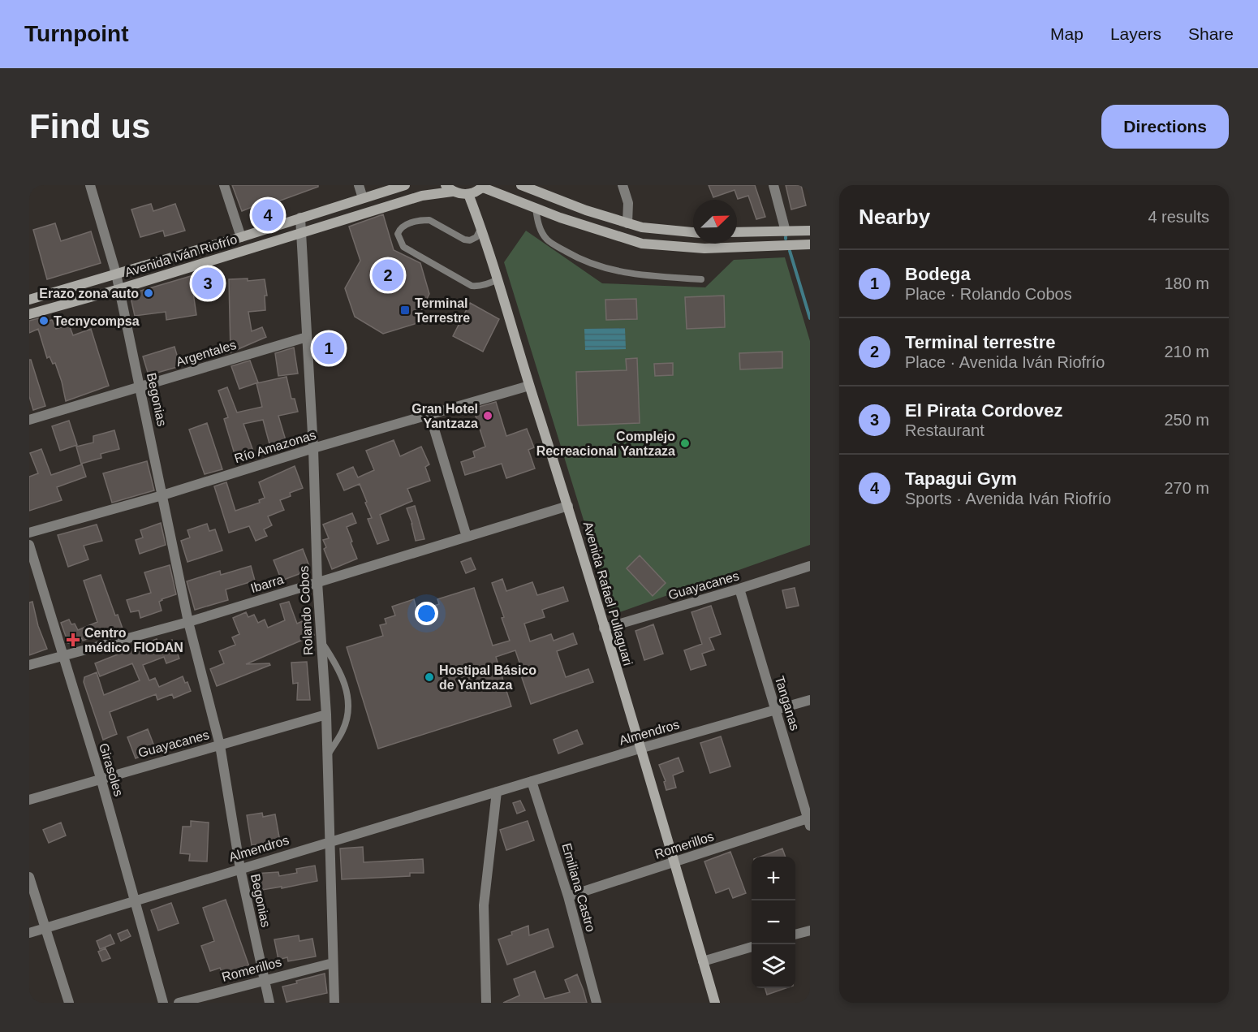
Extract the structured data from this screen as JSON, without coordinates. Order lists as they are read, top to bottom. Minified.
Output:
{"streets":{"main road":["Avenida Iván Riofrío","Avenida Rafael Pullaguari"],"street":["Argentales","Begonias","Río Amazonas","Ibarra","Guayacanes","Rolando Cobos","Tanganas","Almendros","Girasoles","Romerillos","Emiliana Castro"]},"crossings":[["Avenida Iván Riofrío","Begonias"],["Avenida Iván Riofrío","Avenida Rafael Pullaguari"],["Avenida Iván Riofrío","Rolando Cobos"],["Argentales","Begonias"],["Argentales","Rolando Cobos"],["Begonias","Río Amazonas"],["Begonias","Ibarra"],["Begonias","Guayacanes"],["Begonias","Almendros"],["Begonias","Romerillos"],["Río Amazonas","Avenida Rafael Pullaguari"],["Río Amazonas","Rolando Cobos"],["Ibarra","Avenida Rafael Pullaguari"],["Ibarra","Rolando Cobos"],["Ibarra","Girasoles"],["Guayacanes","Avenida Rafael Pullaguari"],["Guayacanes","Rolando Cobos"],["Guayacanes","Tanganas"],["Guayacanes","Girasoles"],["Avenida Rafael Pullaguari","Almendros"],["Avenida Rafael Pullaguari","Romerillos"],["Rolando Cobos","Almendros"],["Rolando Cobos","Romerillos"],["Tanganas","Almendros"],["Tanganas","Romerillos"],["Almendros","Girasoles"],["Almendros","Emiliana Castro"],["Romerillos","Emiliana Castro"]],"places":{"other":["Erazo zona auto","Tecnycompsa","Gran Hotel Yantzaza","Complejo Recreacional Yantzaza","Hostipal Básico de Yantzaza"],"transit":["Terminal Terrestre"],"health":["Centro médico FIODAN"]},"north":"top right","page":{"header":"Turnpoint","nav":["Map","Layers","Share"],"buttons":"Directions","title":"Find us","heading":["Nearby","4 results"],"pins":["4","2","3","1"],"list":[{"mark":"1","name":"Bodega","note":"Place · Rolando Cobos","value":"180 m"},{"mark":"2","name":"Terminal terrestre","note":"Place · Avenida Iván Riofrío","value":"210 m"},{"mark":"3","name":"El Pirata Cordovez","note":"Restaurant","value":"250 m"},{"mark":"4","name":"Tapagui Gym","note":"Sports · Avenida Iván Riofrío","value":"270 m"}],"map_buttons":["+","−"]}}
